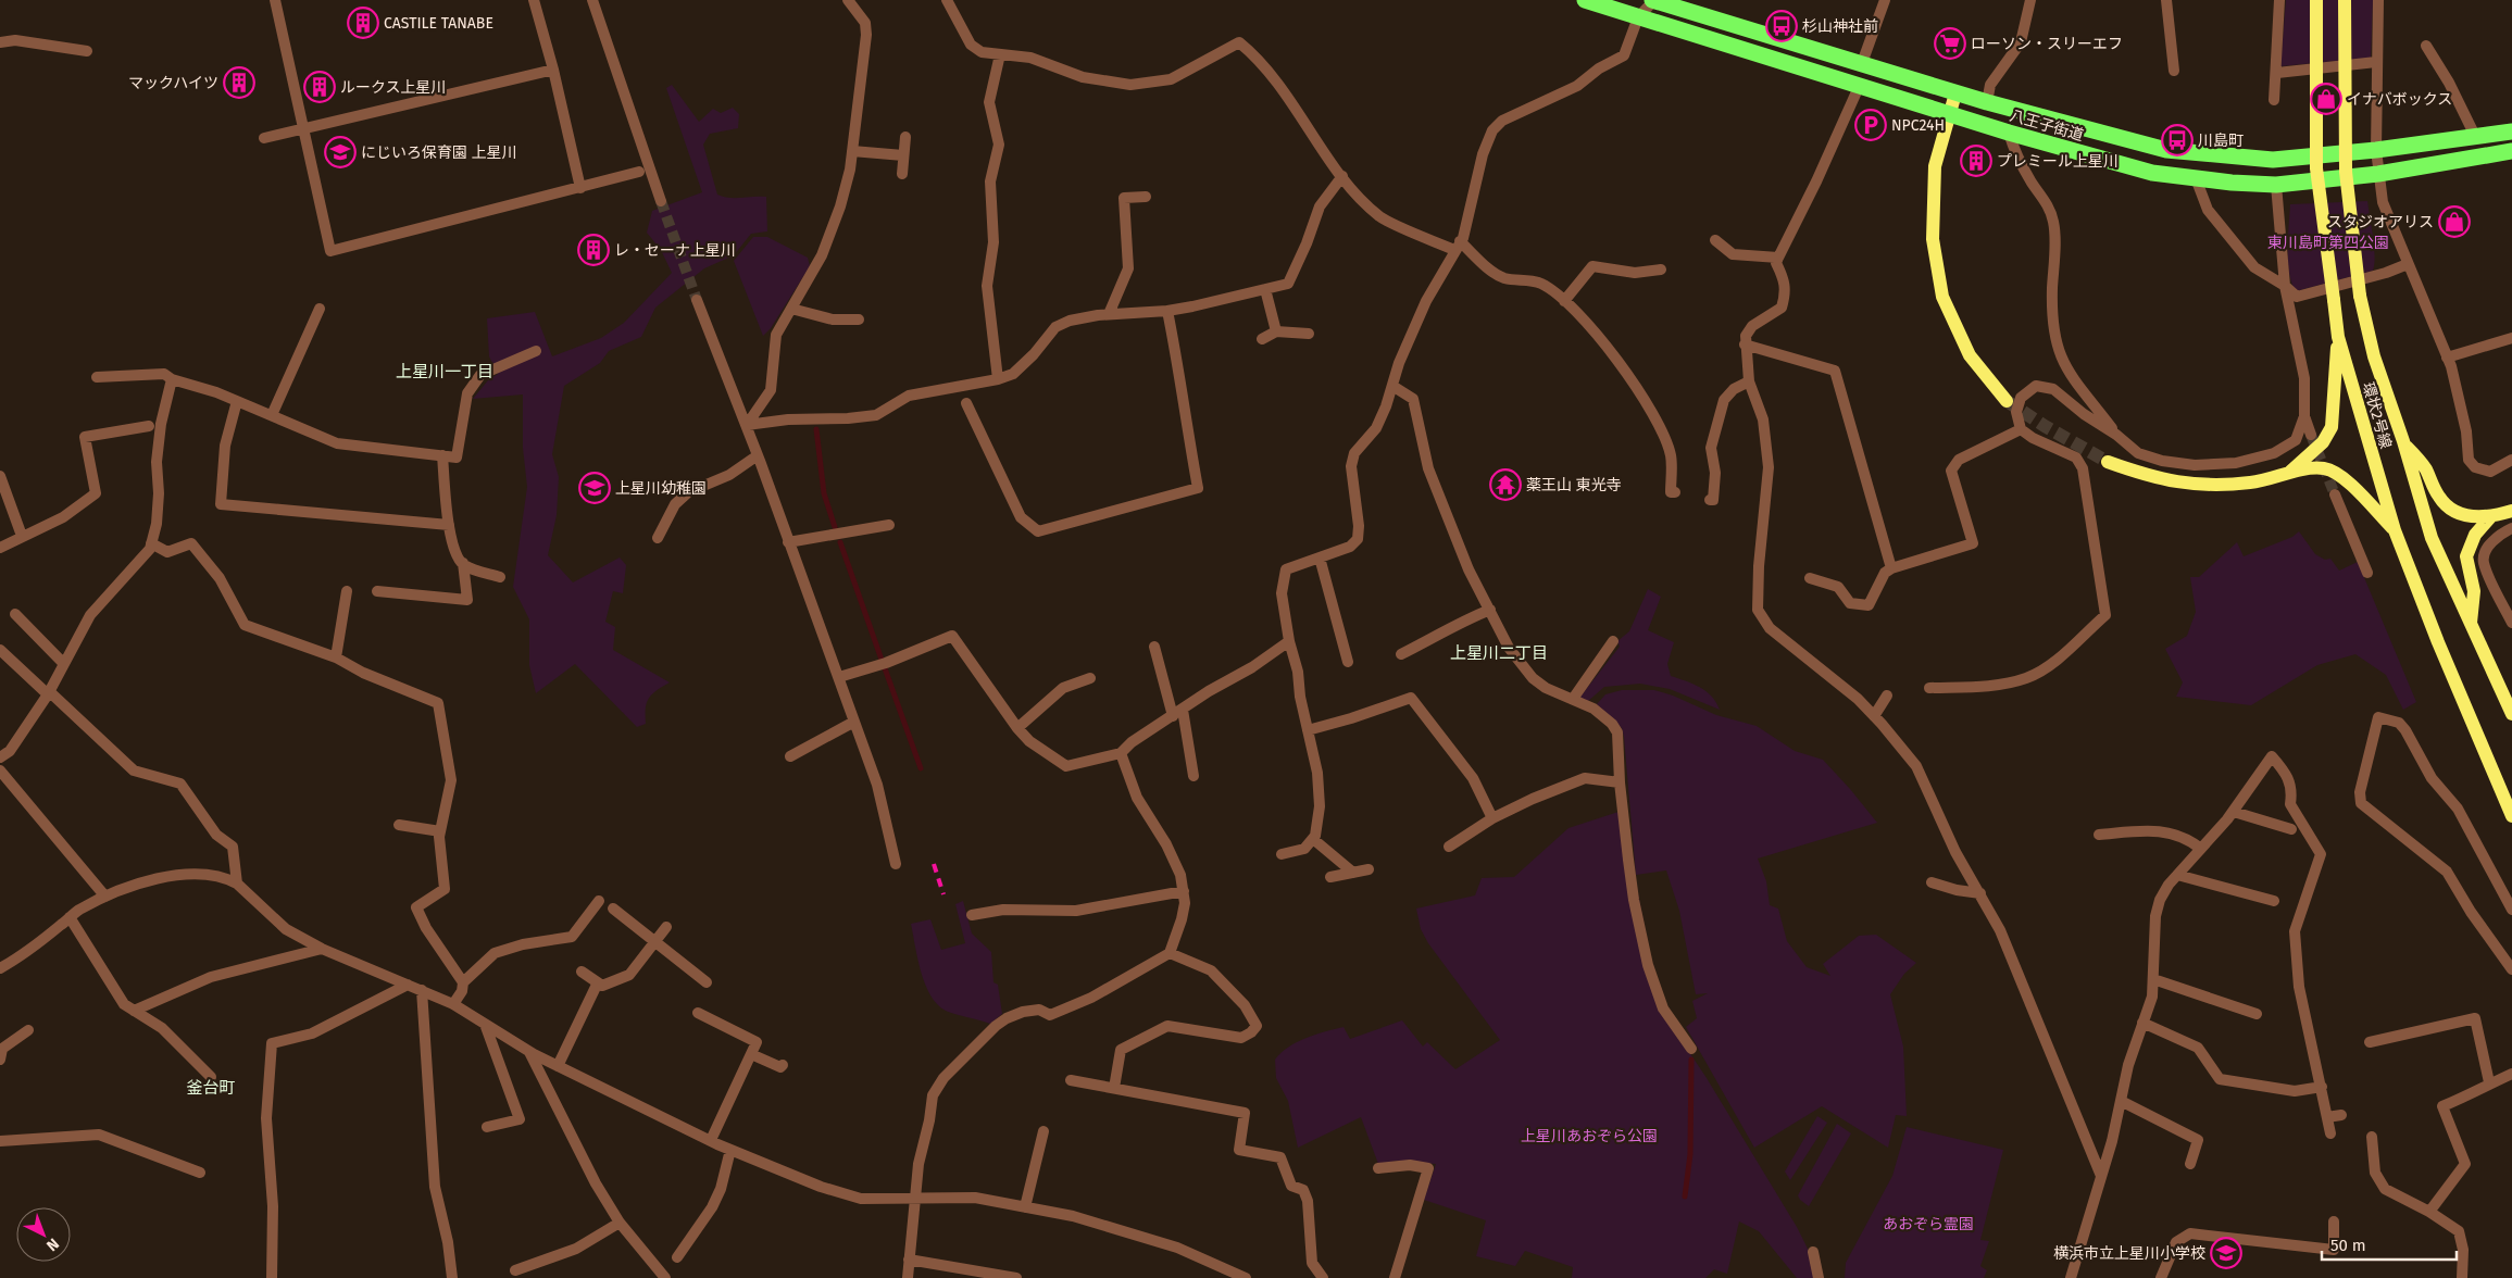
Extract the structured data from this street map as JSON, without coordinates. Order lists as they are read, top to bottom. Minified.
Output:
{"streets":{"highway":["八王子街道"],"main road":["環状2号線"]},"districts":["上星川一丁目","上星川二丁目","釜台町"],"parks":["東川島町第四公園","上星川あおぞら公園","あおぞら霊園"],"places":{"building":["CASTILE TANABE","マックハイツ","ルークス上星川","プレミール上星川","レ・セーナ上星川"],"bus stop":["杉山神社前","川島町"],"supermarket":["ローソン・スリーエフ"],"shop":["イナバボックス","スタジオアリス"],"parking":["NPC24H"],"school or university":["にじいろ保育園 上星川","上星川幼稚園","横浜市立上星川小学校"],"temple":["薬王山 東光寺"]},"scale_bar":"50 m","north":"bottom right"}
